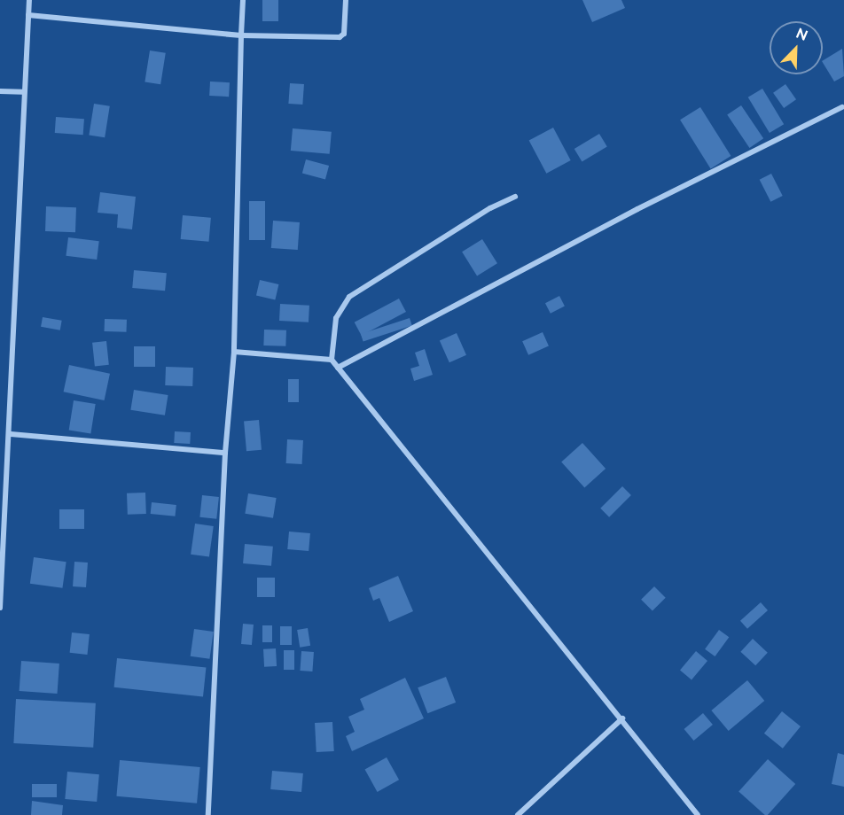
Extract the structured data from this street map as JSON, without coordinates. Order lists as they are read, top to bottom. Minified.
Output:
{"north":"top right"}
